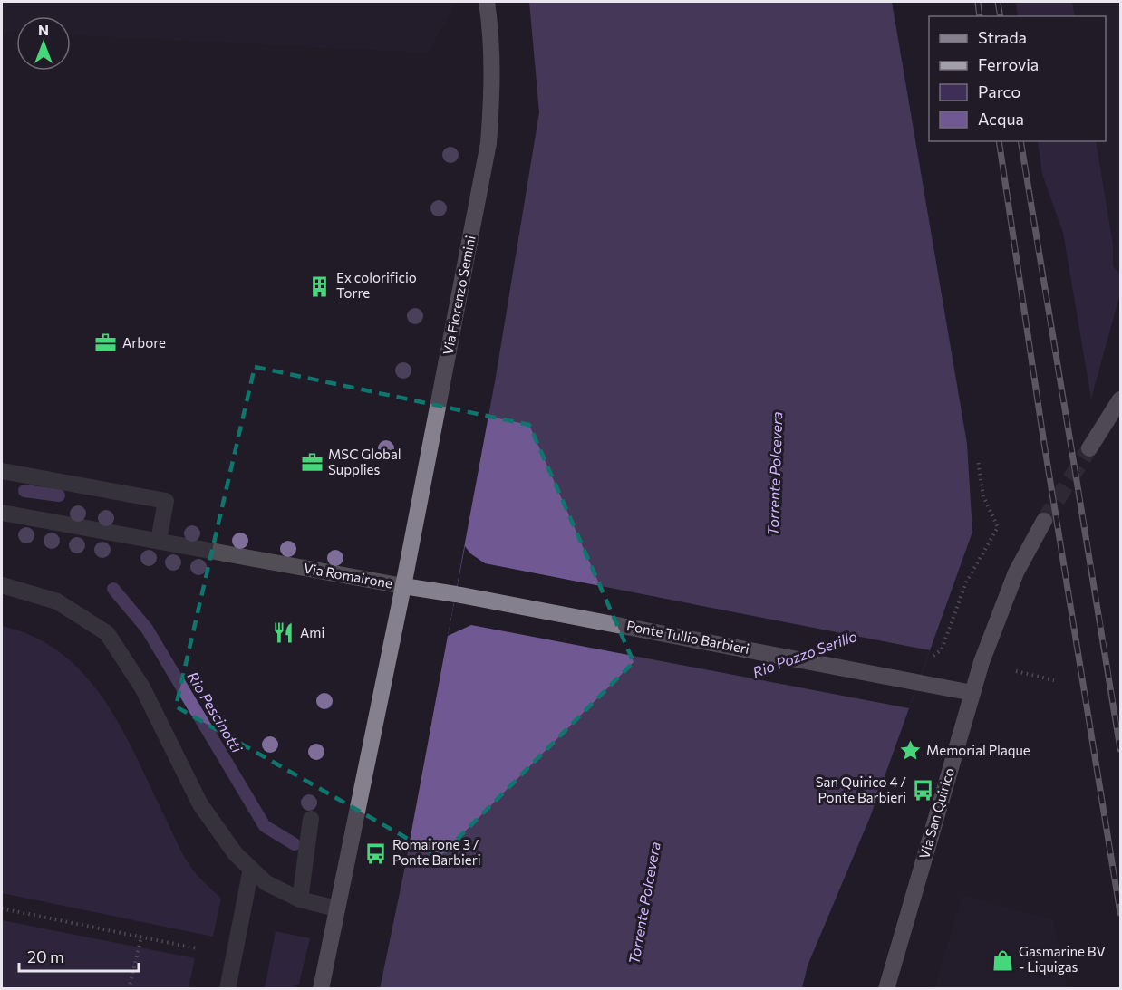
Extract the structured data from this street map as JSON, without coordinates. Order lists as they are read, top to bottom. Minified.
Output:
{"streets":{"main road":["Via Fiorenzo Semini","Via Romairone","Ponte Tullio Barbieri","Via San Quirico"]},"crossings":[["Via Fiorenzo Semini","Via Romairone"],["Via Fiorenzo Semini","Ponte Tullio Barbieri"],["Via Romairone","Ponte Tullio Barbieri"],["Ponte Tullio Barbieri","Via San Quirico"]],"water":["Torrente Polcevera","Rio Pozzo Serillo","Rio Pescinotti"],"places":{"building":["Ex colorificio Torre"],"office":["Arbore","MSC Global Supplies"],"restaurant":["Ami"],"place":["Memorial Plaque"],"bus stop":["San Quirico 4 / Ponte Barbieri","Romairone 3 / Ponte Barbieri"],"shop":["Gasmarine BV - Liquigas"]},"legend":["Strada","Ferrovia","Parco","Acqua"],"scale_bar":"20 m","north":"top"}
